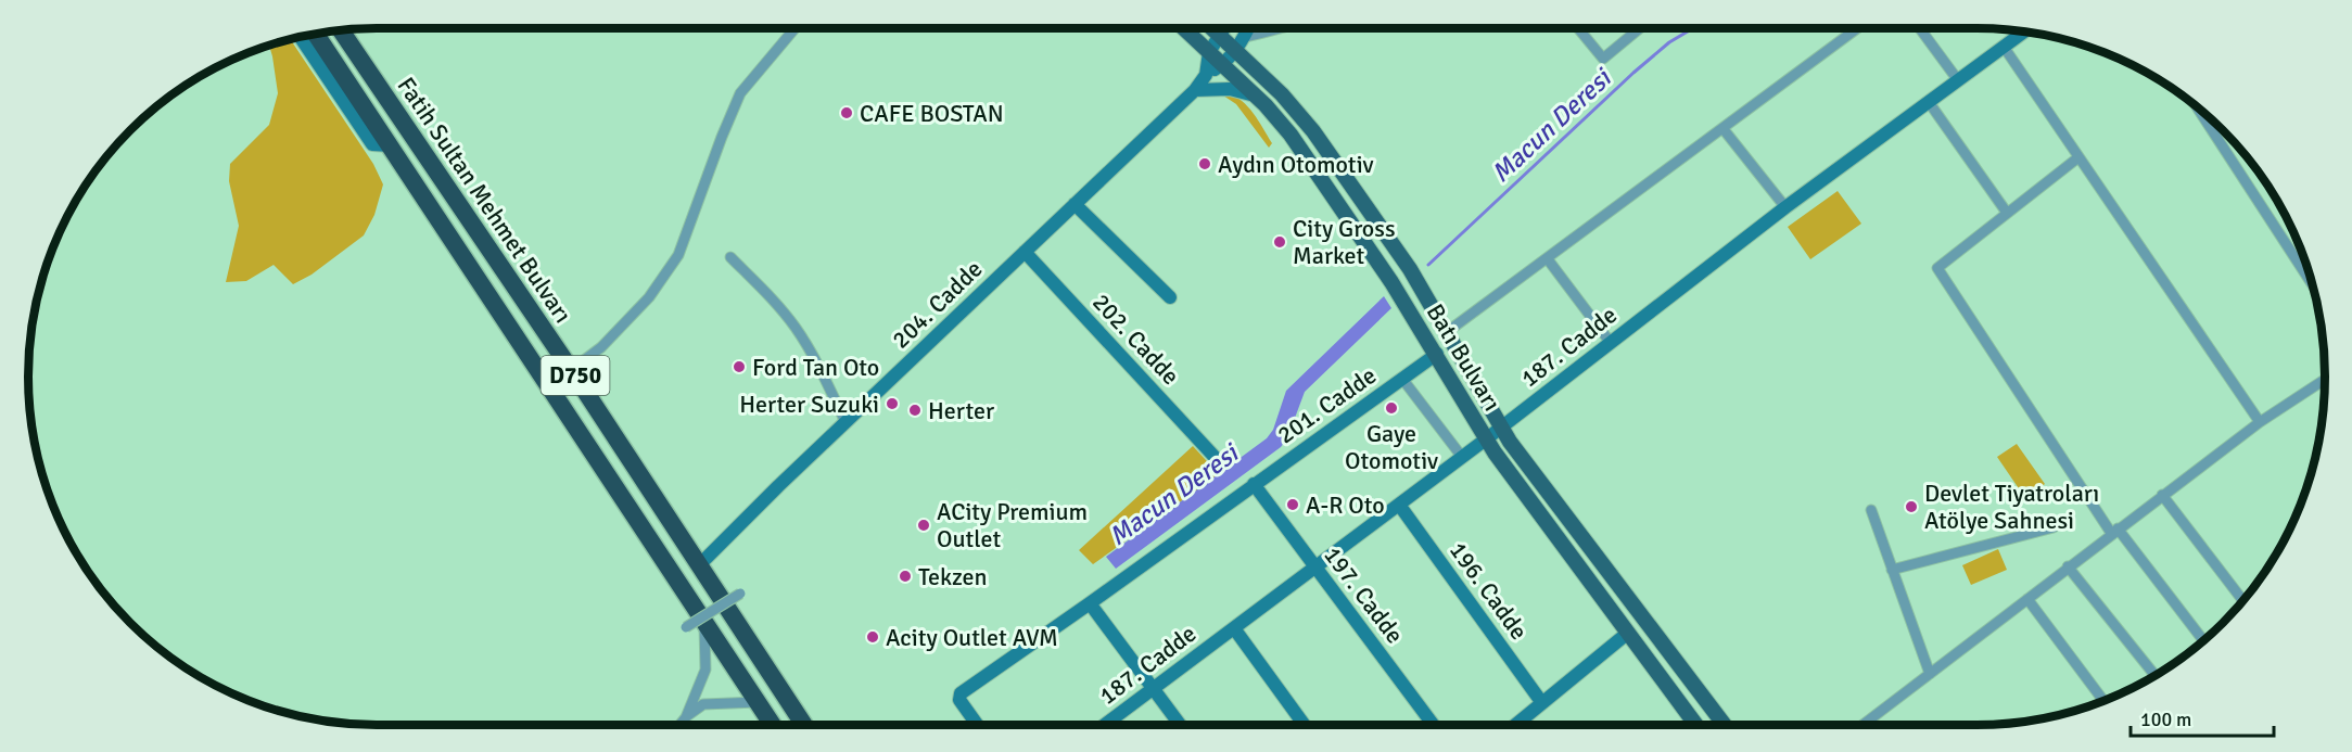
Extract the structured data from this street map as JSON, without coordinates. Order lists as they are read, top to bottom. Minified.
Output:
{"streets":{"highway":["Fatih Sultan Mehmet Bulvarı","D750"],"main road":["Batı Bulvarı"],"street":["204. Cadde","202. Cadde","187. Cadde","201. Cadde","196. Cadde","197. Cadde"]},"crossings":[["Fatih Sultan Mehmet Bulvarı","204. Cadde"],["204. Cadde","202. Cadde"],["204. Cadde","Batı Bulvarı"],["187. Cadde","Batı Bulvarı"],["187. Cadde","196. Cadde"],["187. Cadde","197. Cadde"],["Batı Bulvarı","201. Cadde"],["201. Cadde","197. Cadde"]],"water":["Macun Deresi"],"places":["CAFE BOSTAN","Aydın Otomotiv","City Gross Market","Ford Tan Oto","Herter Suzuki","Gaye Otomotiv","Herter","A-R Oto","Devlet Tiyatroları Atölye Sahnesi","ACity Premium Outlet","Tekzen","Acity Outlet AVM"],"scale_bar":"100 m"}
